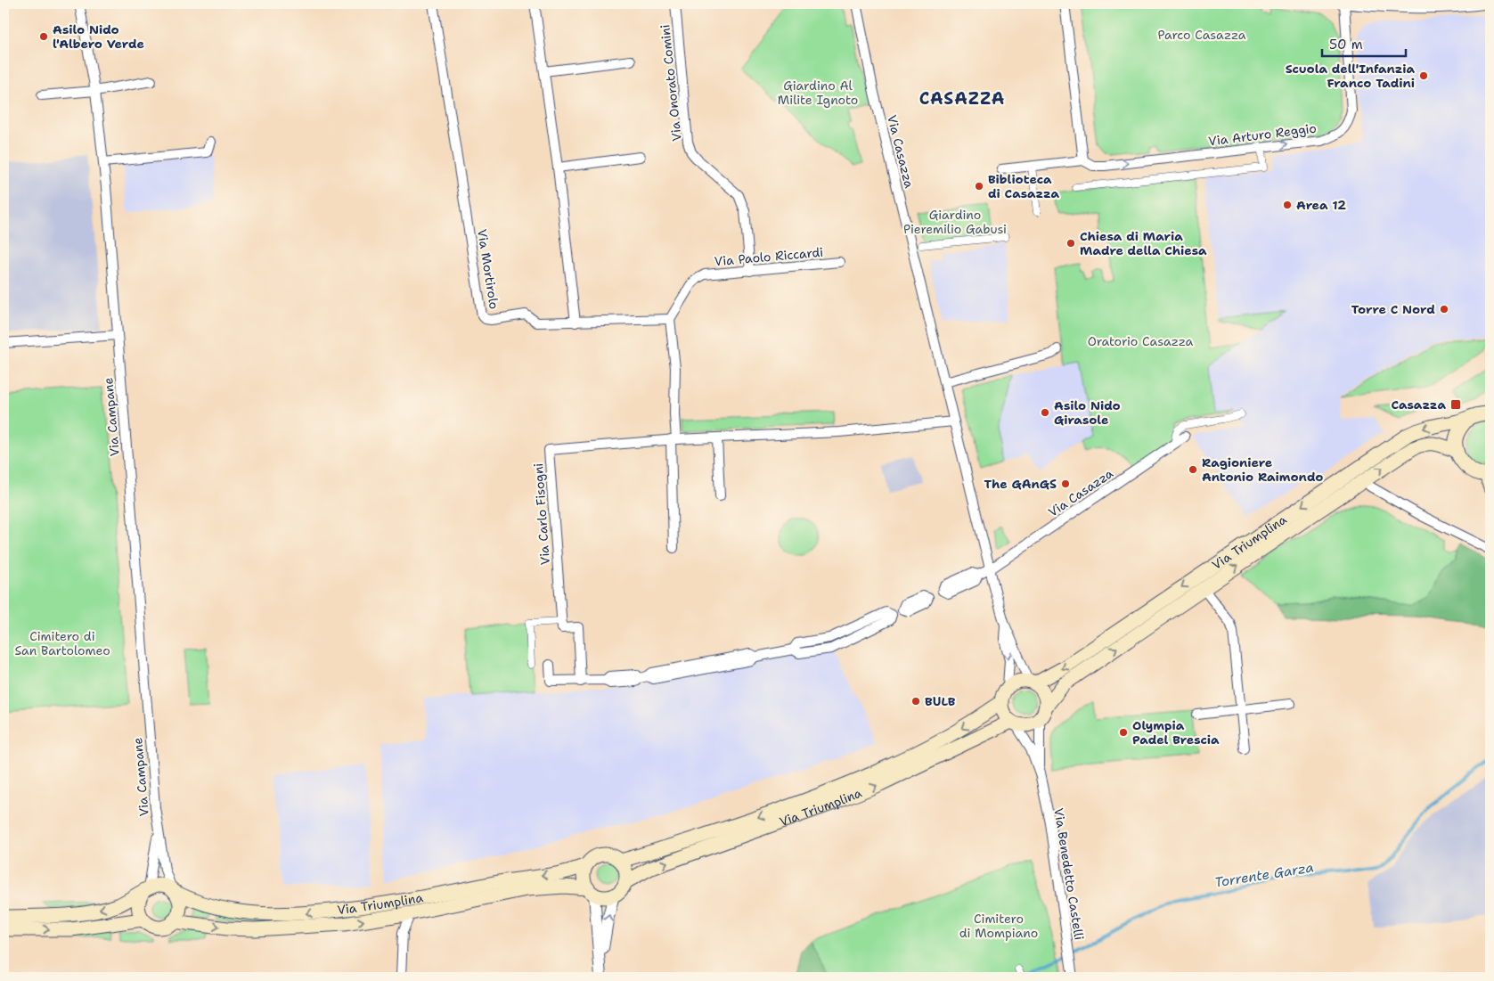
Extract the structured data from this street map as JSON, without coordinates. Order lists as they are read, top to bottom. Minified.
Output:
{"streets":{"main road":["Via Triumplina"],"street":["Via Onorato Comini","Via Arturo Reggio","Via Casazza","Via Paolo Riccardi","Via Mortirolo","Via Campane","Via Carlo Fisogni","Via Benedetto Castelli"]},"crossings":[["Via Onorato Comini","Via Paolo Riccardi"],["Via Casazza","Via Carlo Fisogni"],["Via Casazza","Via Triumplina"],["Via Casazza","Via Benedetto Castelli"],["Via Campane","Via Triumplina"],["Via Triumplina","Via Benedetto Castelli"]],"districts":["CASAZZA"],"water":["Torrente Garza"],"parks":["Parco Casazza","Giardino Al Milite Ignoto","Giardino Pieremilio Gabusi","Oratorio Casazza","Cimitero di San Bartolomeo","Cimitero di Mompiano"],"places":{"other":["Asilo Nido l'Albero Verde","Scuola dell'Infanzia Franco Tadini","Biblioteca di Casazza","Area 12","Chiesa di Maria Madre della Chiesa","Torre C Nord","Asilo Nido Girasole","Ragioniere Antonio Raimondo","The GAnGS","BULB","Olympia Padel Brescia"],"transit":["Casazza"]},"scale_bar":"50 m"}
